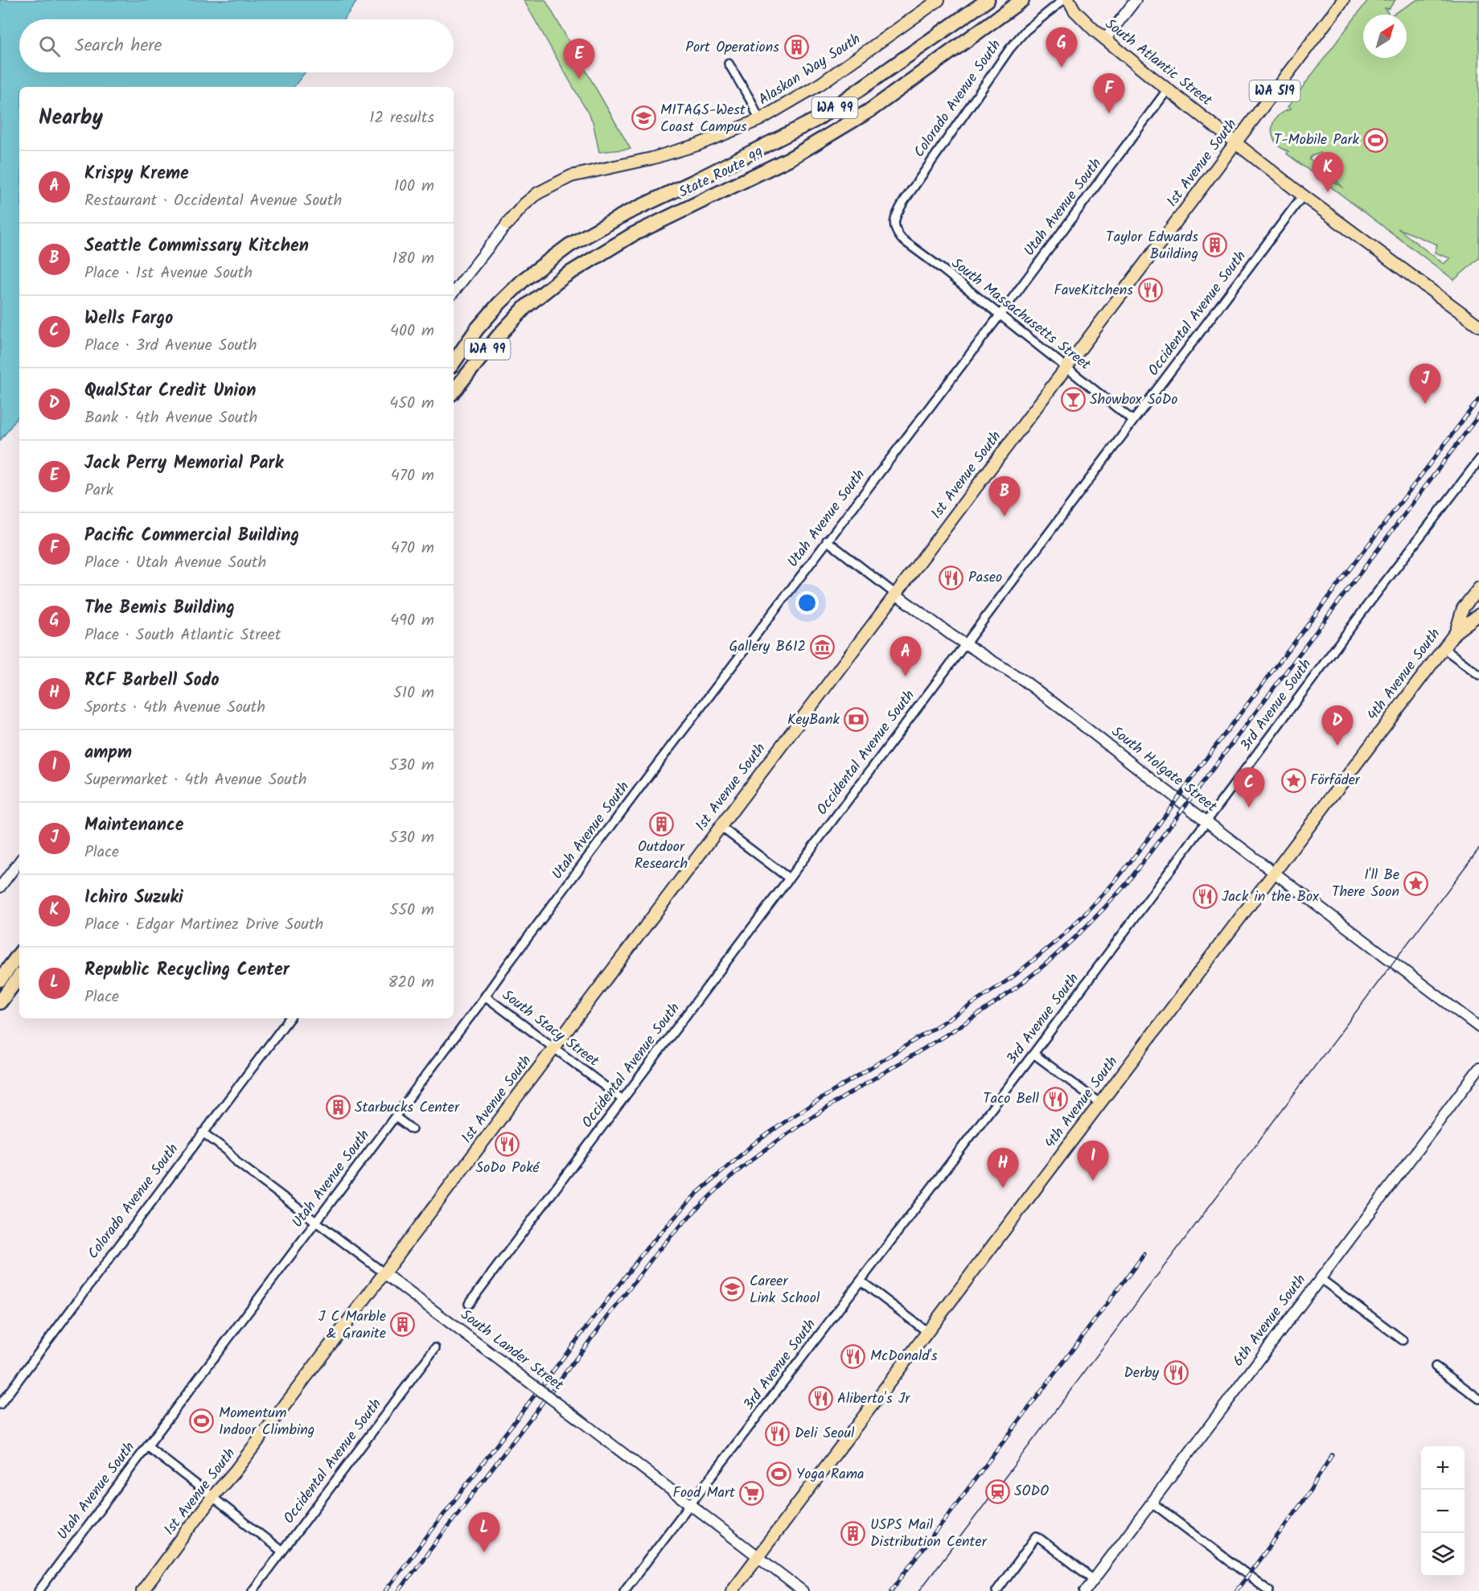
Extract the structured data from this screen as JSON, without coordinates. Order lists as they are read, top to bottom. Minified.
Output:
{"streets":{"highway":["WA 99","State Route 99"],"main road":["South Atlantic Street","Alaskan Way South","WA 519","1st Avenue South","4th Avenue South","South Holgate Street","6th Avenue South","South Lander Street"],"street":["Colorado Avenue South","Utah Avenue South","Occidental Avenue South","South Massachusetts Street","3rd Avenue South","South Stacy Street"]},"crossings":[["South Atlantic Street","1st Avenue South"],["South Atlantic Street","Utah Avenue South"],["South Atlantic Street","Occidental Avenue South"],["Colorado Avenue South","South Massachusetts Street"],["Colorado Avenue South","South Lander Street"],["1st Avenue South","South Massachusetts Street"],["1st Avenue South","South Holgate Street"],["1st Avenue South","South Stacy Street"],["1st Avenue South","South Lander Street"],["Utah Avenue South","South Massachusetts Street"],["Utah Avenue South","South Holgate Street"],["Utah Avenue South","South Stacy Street"],["Utah Avenue South","South Lander Street"],["Occidental Avenue South","South Massachusetts Street"],["Occidental Avenue South","South Holgate Street"],["Occidental Avenue South","South Stacy Street"],["4th Avenue South","South Holgate Street"],["4th Avenue South","South Lander Street"],["3rd Avenue South","South Holgate Street"],["3rd Avenue South","South Lander Street"]],"places":{"building":["Port Operations","Taylor Edwards Building","Outdoor Research","Starbucks Center","J C Marble & Granite","USPS Mail Distribution Center"],"school or university":["MITAGS-West Coast Campus","Career Link School"],"sports":["T-Mobile Park","Momentum Indoor Climbing","Yoga Rama"],"restaurant":["FaveKitchens","Paseo","Jack in the Box","Taco Bell","SoDo Poké","McDonald's","Derby","Aliberto's Jr","Deli Seoul"],"bar":["Showbox SoDo"],"museum":["Gallery B612"],"bank":["KeyBank"],"place":["Förfäder","I'll Be There Soon"],"station":["SODO"],"supermarket":["Food Mart"]},"north":"top right","page":{"search":"Search here","pins":["G","E","F","K","J","B","A","D","C","I","H","L"],"heading":["Nearby","12 results"],"list":[{"mark":"A","name":"Krispy Kreme","note":"Restaurant · Occidental Avenue South","value":"100 m"},{"mark":"B","name":"Seattle Commissary Kitchen","note":"Place · 1st Avenue South","value":"180 m"},{"mark":"C","name":"Wells Fargo","note":"Place · 3rd Avenue South","value":"400 m"},{"mark":"D","name":"QualStar Credit Union","note":"Bank · 4th Avenue South","value":"450 m"},{"mark":"E","name":"Jack Perry Memorial Park","note":"Park","value":"470 m"},{"mark":"F","name":"Pacific Commercial Building","note":"Place · Utah Avenue South","value":"470 m"},{"mark":"G","name":"The Bemis Building","note":"Place · South Atlantic Street","value":"490 m"},{"mark":"H","name":"RCF Barbell Sodo","note":"Sports · 4th Avenue South","value":"510 m"},{"mark":"I","name":"ampm","note":"Supermarket · 4th Avenue South","value":"530 m"},{"mark":"J","name":"Maintenance","note":"Place","value":"530 m"},{"mark":"K","name":"Ichiro Suzuki","note":"Place · Edgar Martinez Drive South","value":"550 m"},{"mark":"L","name":"Republic Recycling Center","note":"Place","value":"820 m"}],"map_buttons":["+","−"]}}
